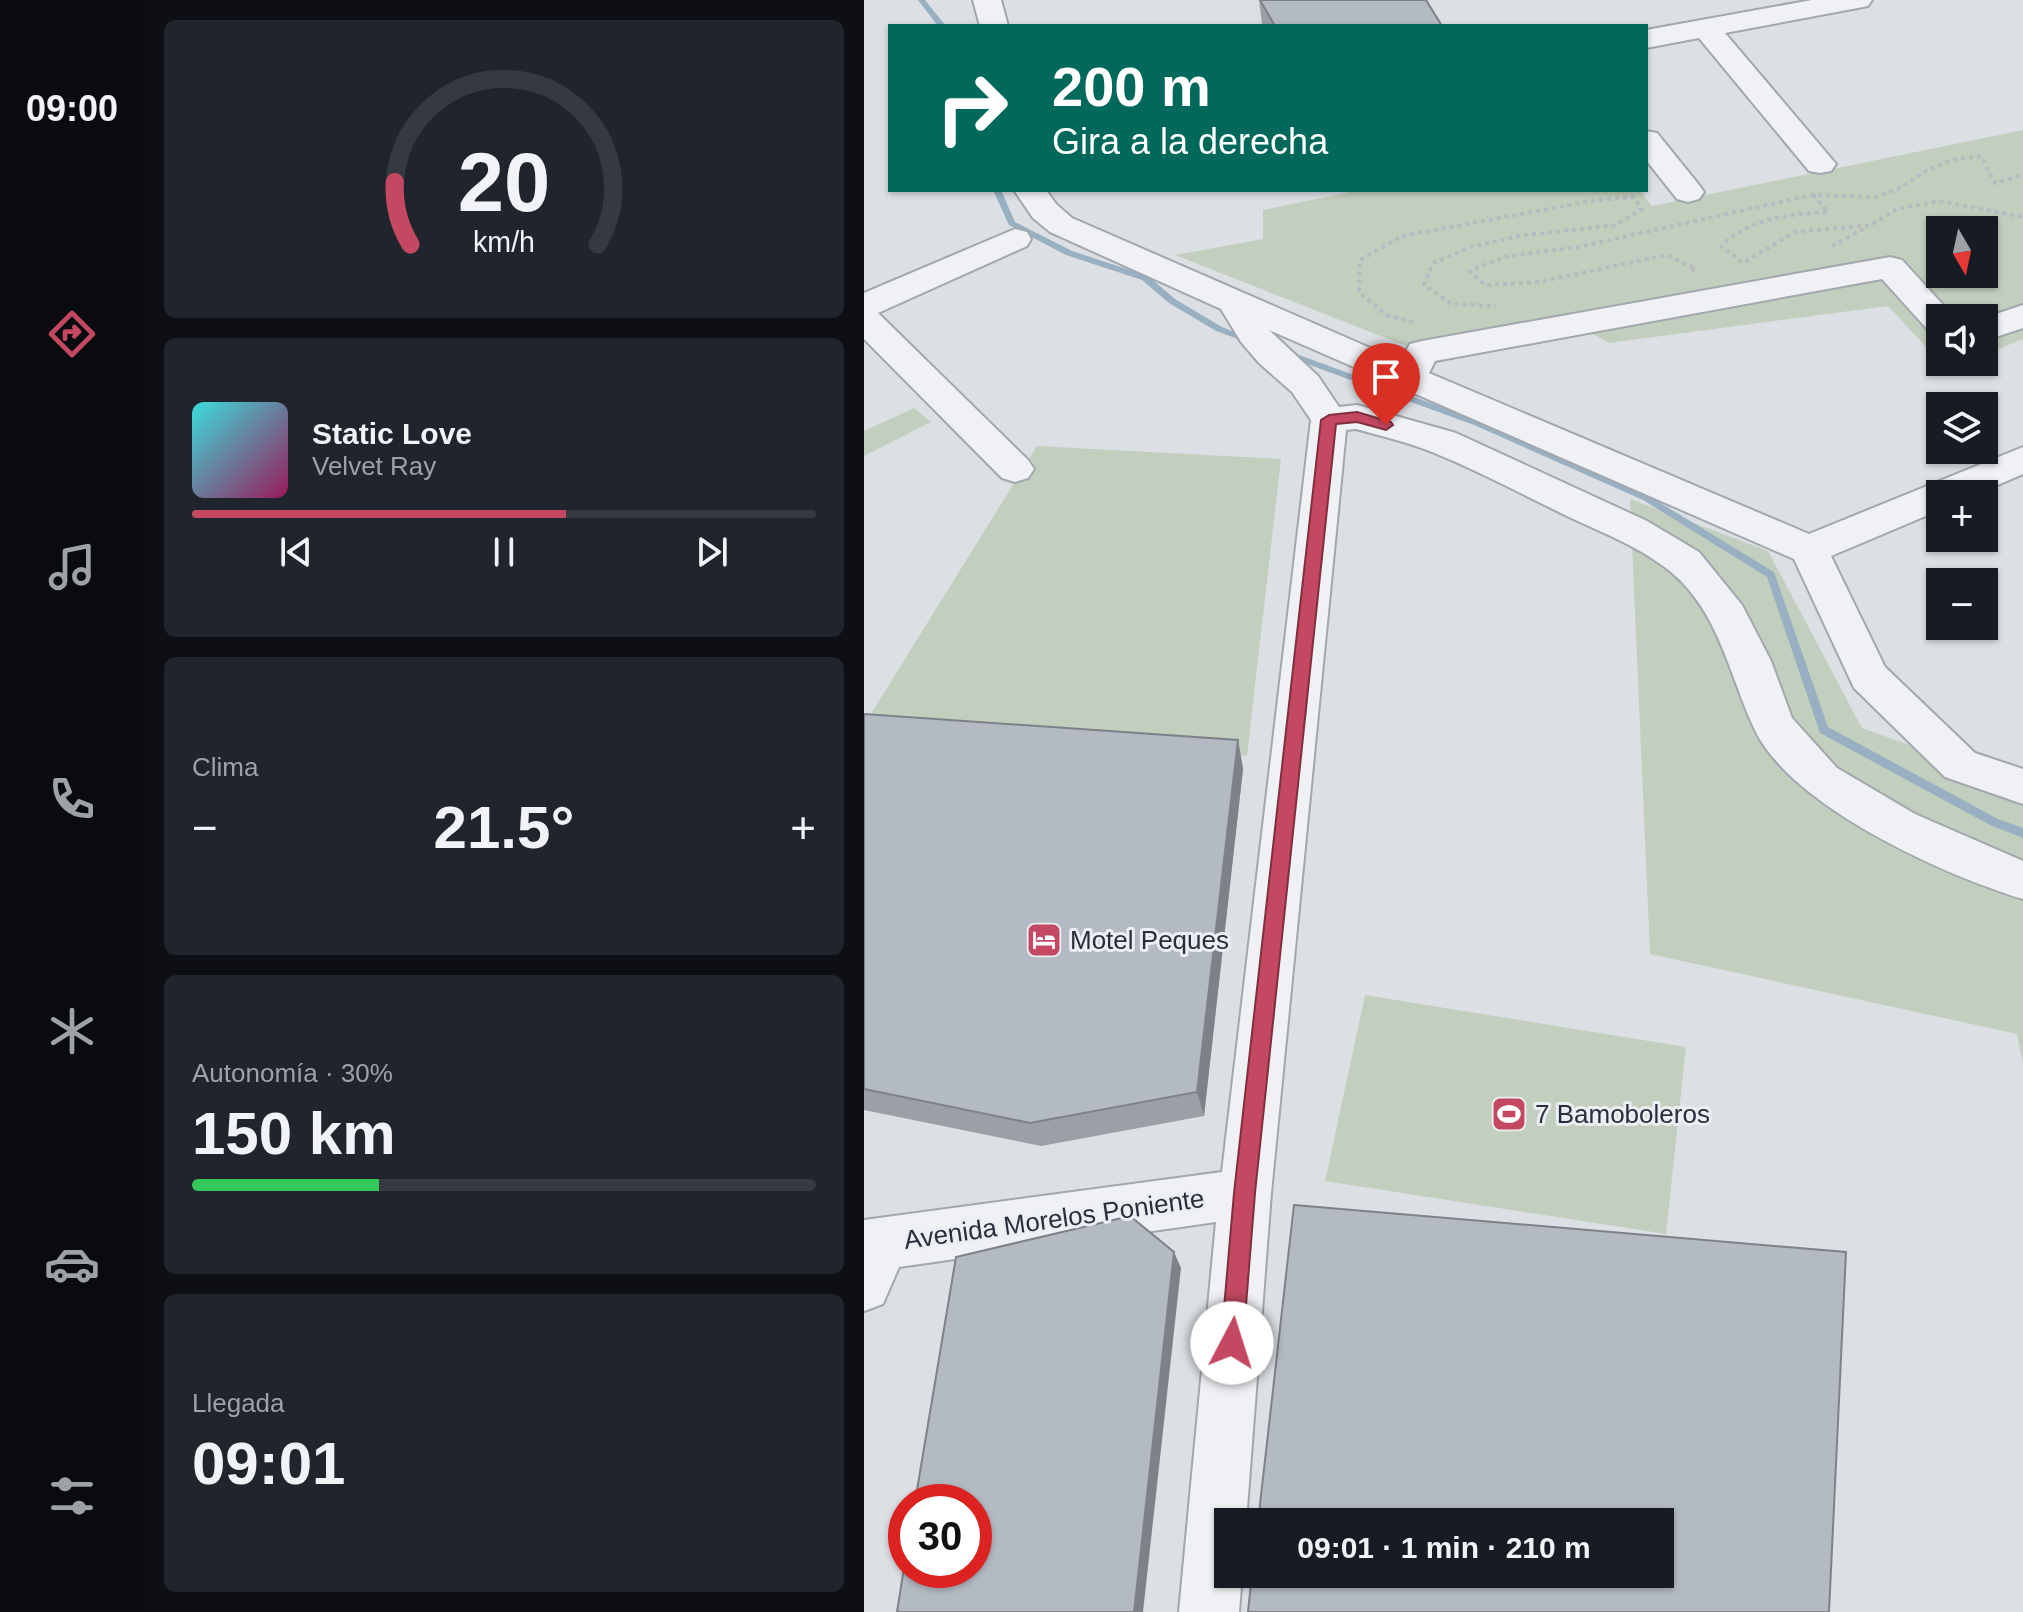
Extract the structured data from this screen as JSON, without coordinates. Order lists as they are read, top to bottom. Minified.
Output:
{"streets":{"street":["Avenida Morelos Poniente"]},"places":{"hotel":["Motel Peques"],"sports":["7 Bamoboleros"]},"north":"bottom","page":{"tabs":"09:00","turn":["200 m","Gira a la derecha"],"map_buttons":["+","−"],"song":["Static Love","Velvet Ray"],"tile":["Clima",["Autonomía · 30%","150 km"],["Llegada","09:01"]],"heat":["−","21.5°","+"],"limit":"30","trip":"09:01 · 1 min · 210 m","gauge":["20","km/h"]}}
